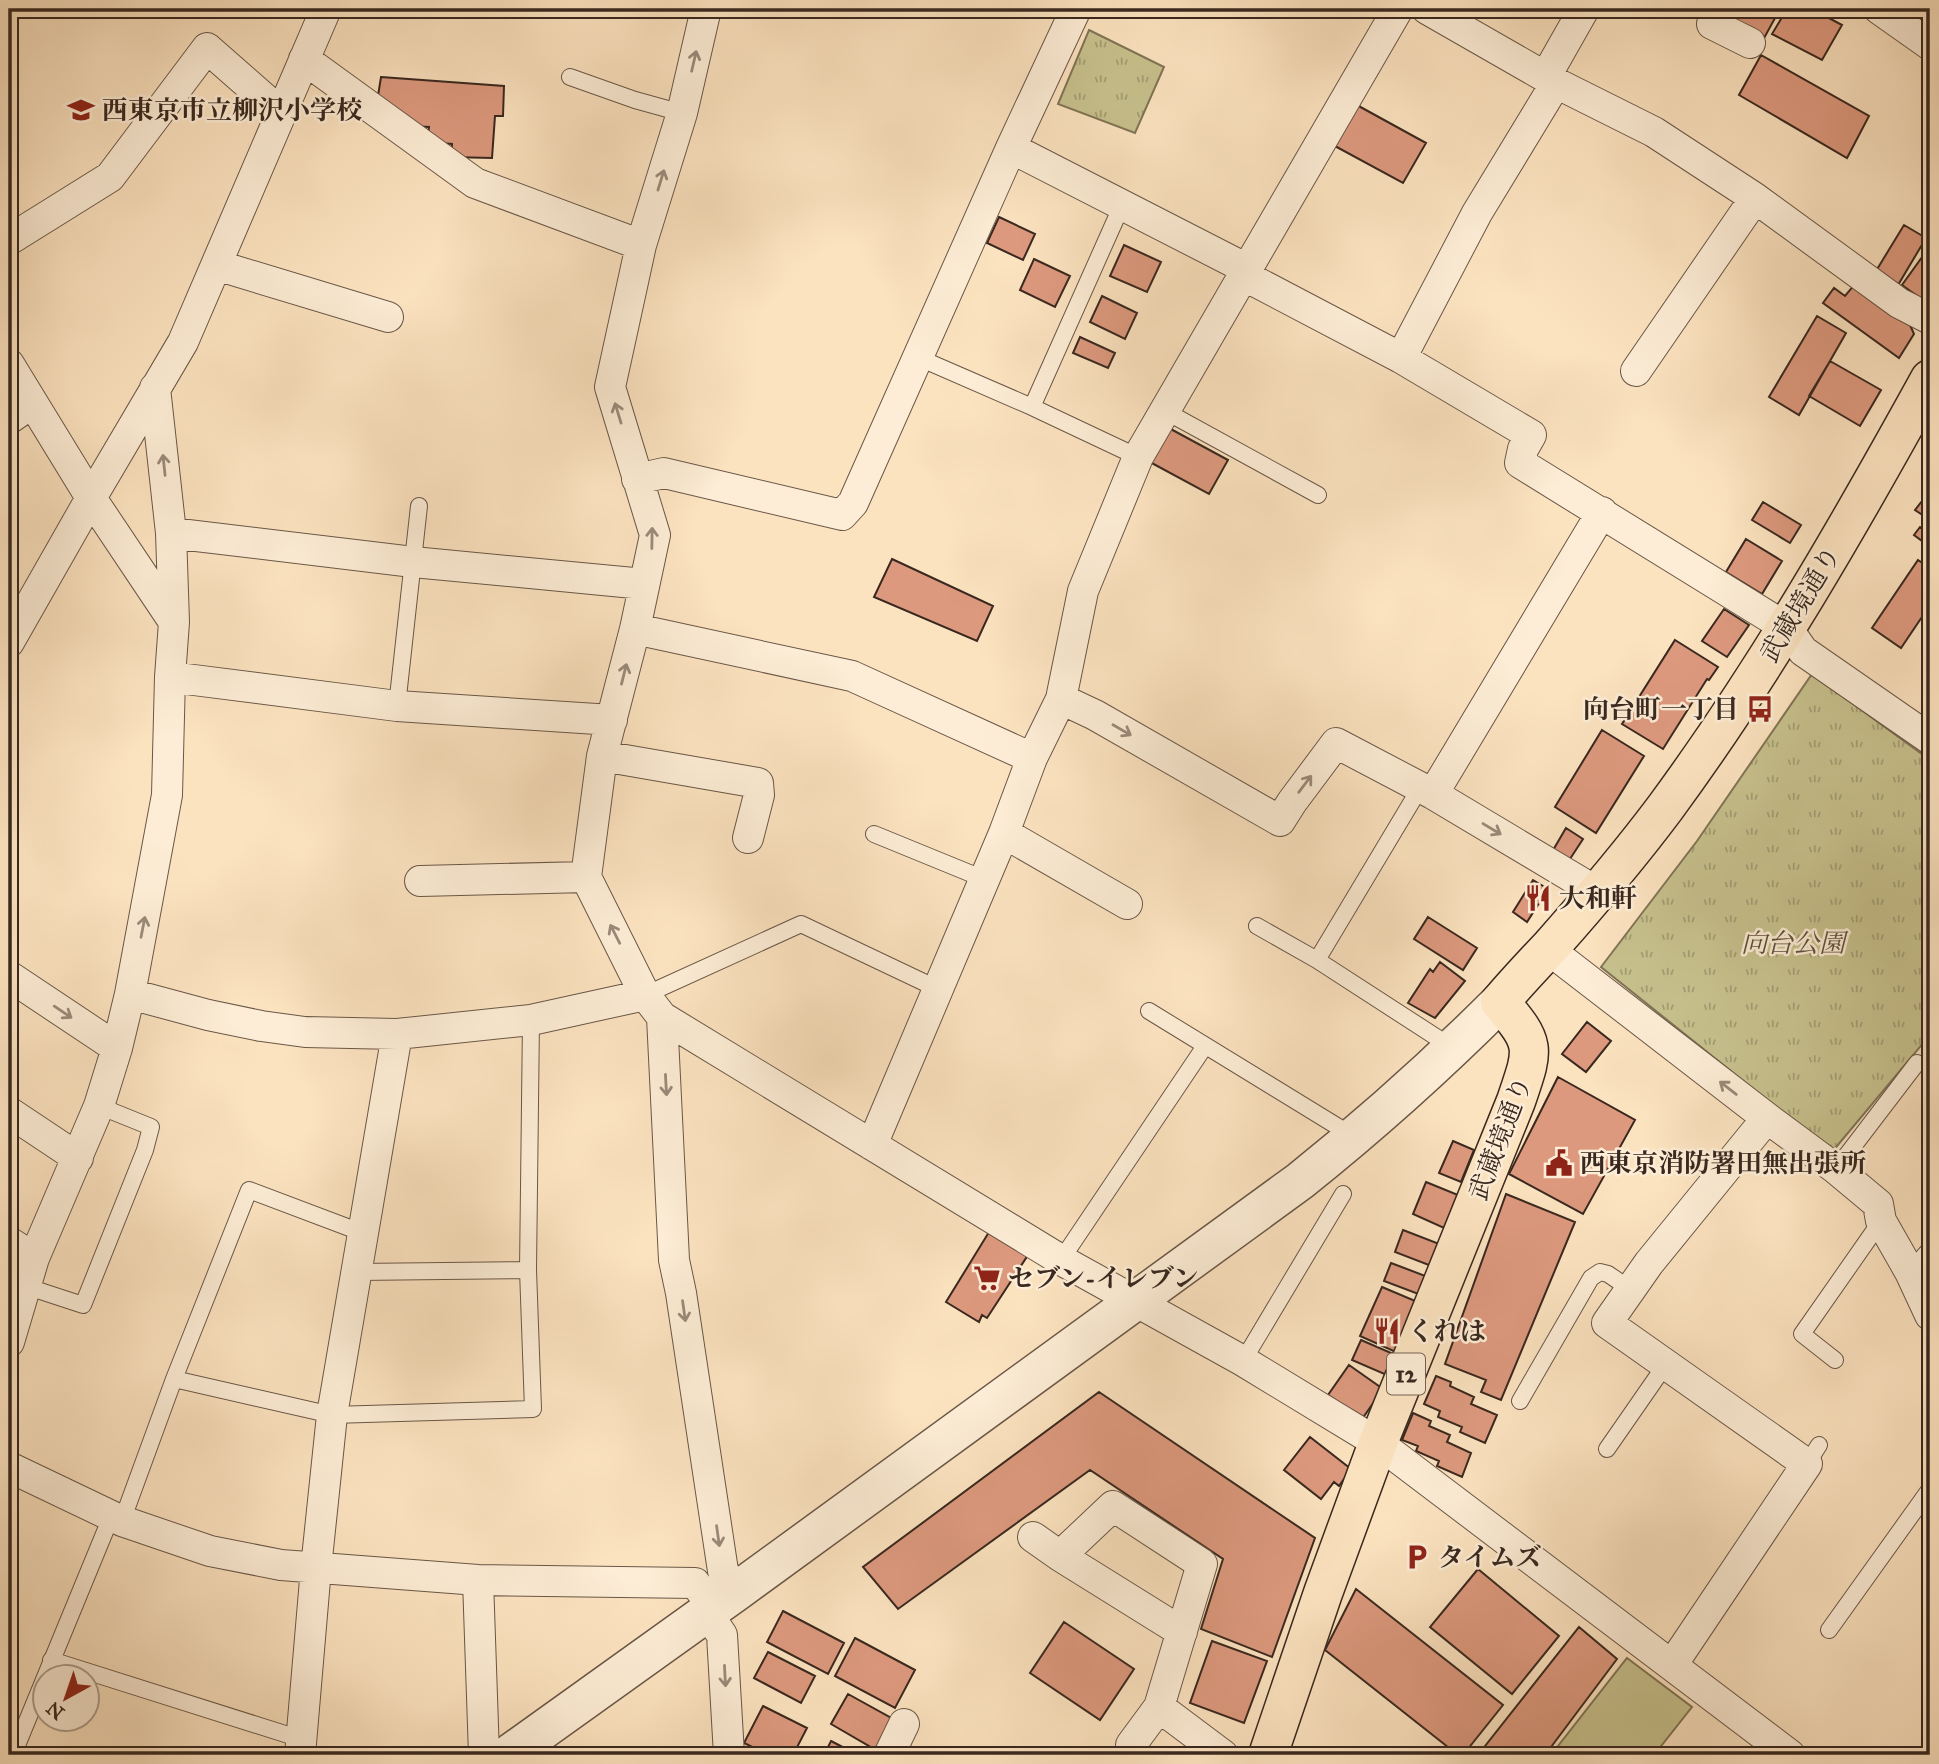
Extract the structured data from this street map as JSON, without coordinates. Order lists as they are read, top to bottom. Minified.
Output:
{"streets":{"main road":["武蔵境通り","12"]},"parks":["向台公園"],"places":{"school or university":["西東京市立柳沢小学校"],"bus stop":["向台町一丁目"],"restaurant":["大和軒","くれは"],"public building":["西東京消防署田無出張所"],"supermarket":["セブン-イレブン"],"parking":["タイムズ"]},"north":"bottom left"}
